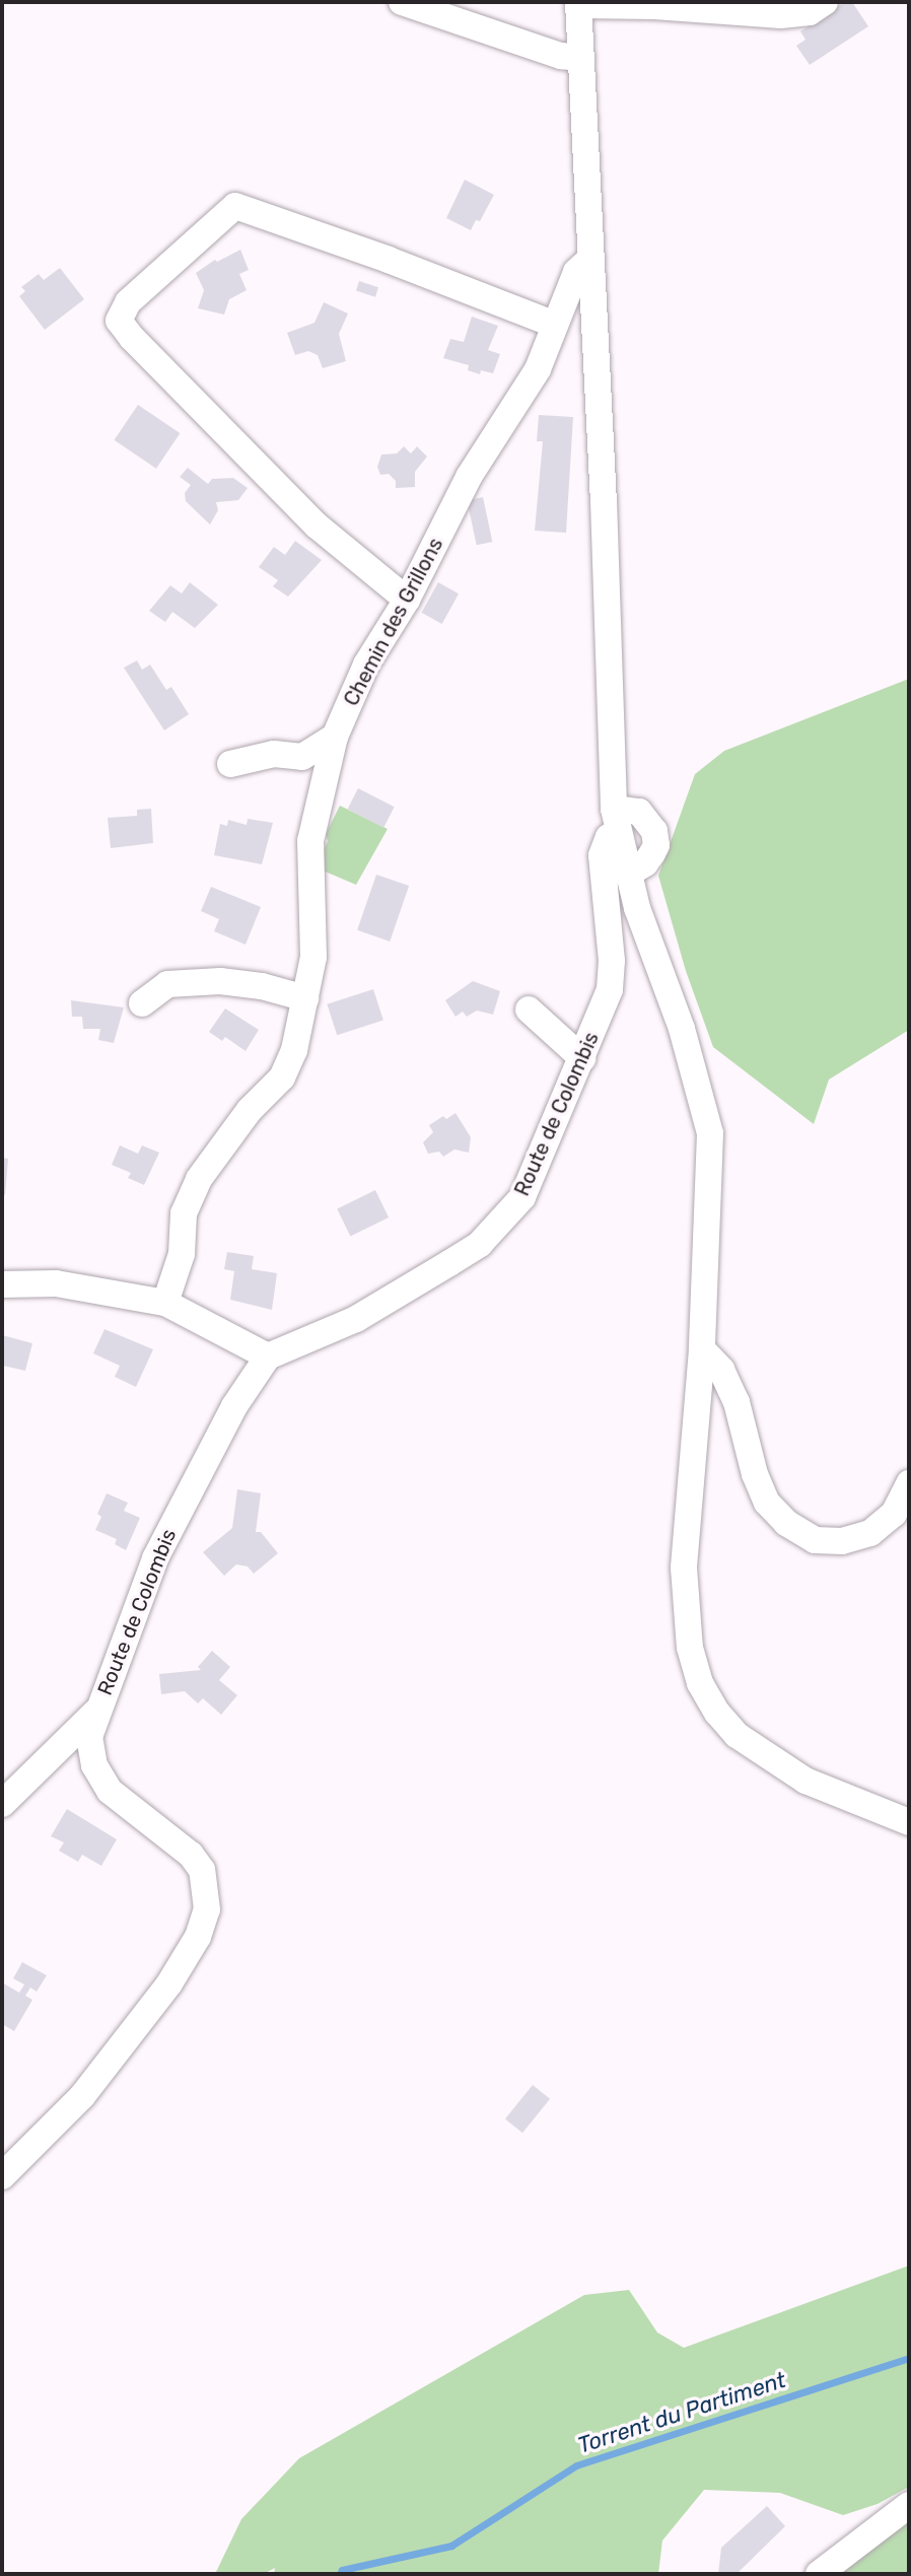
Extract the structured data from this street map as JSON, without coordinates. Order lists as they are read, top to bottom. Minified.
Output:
{"streets":{"street":["Chemin des Grillons","Route de Colombis"]},"water":["Torrent du Partiment"]}
